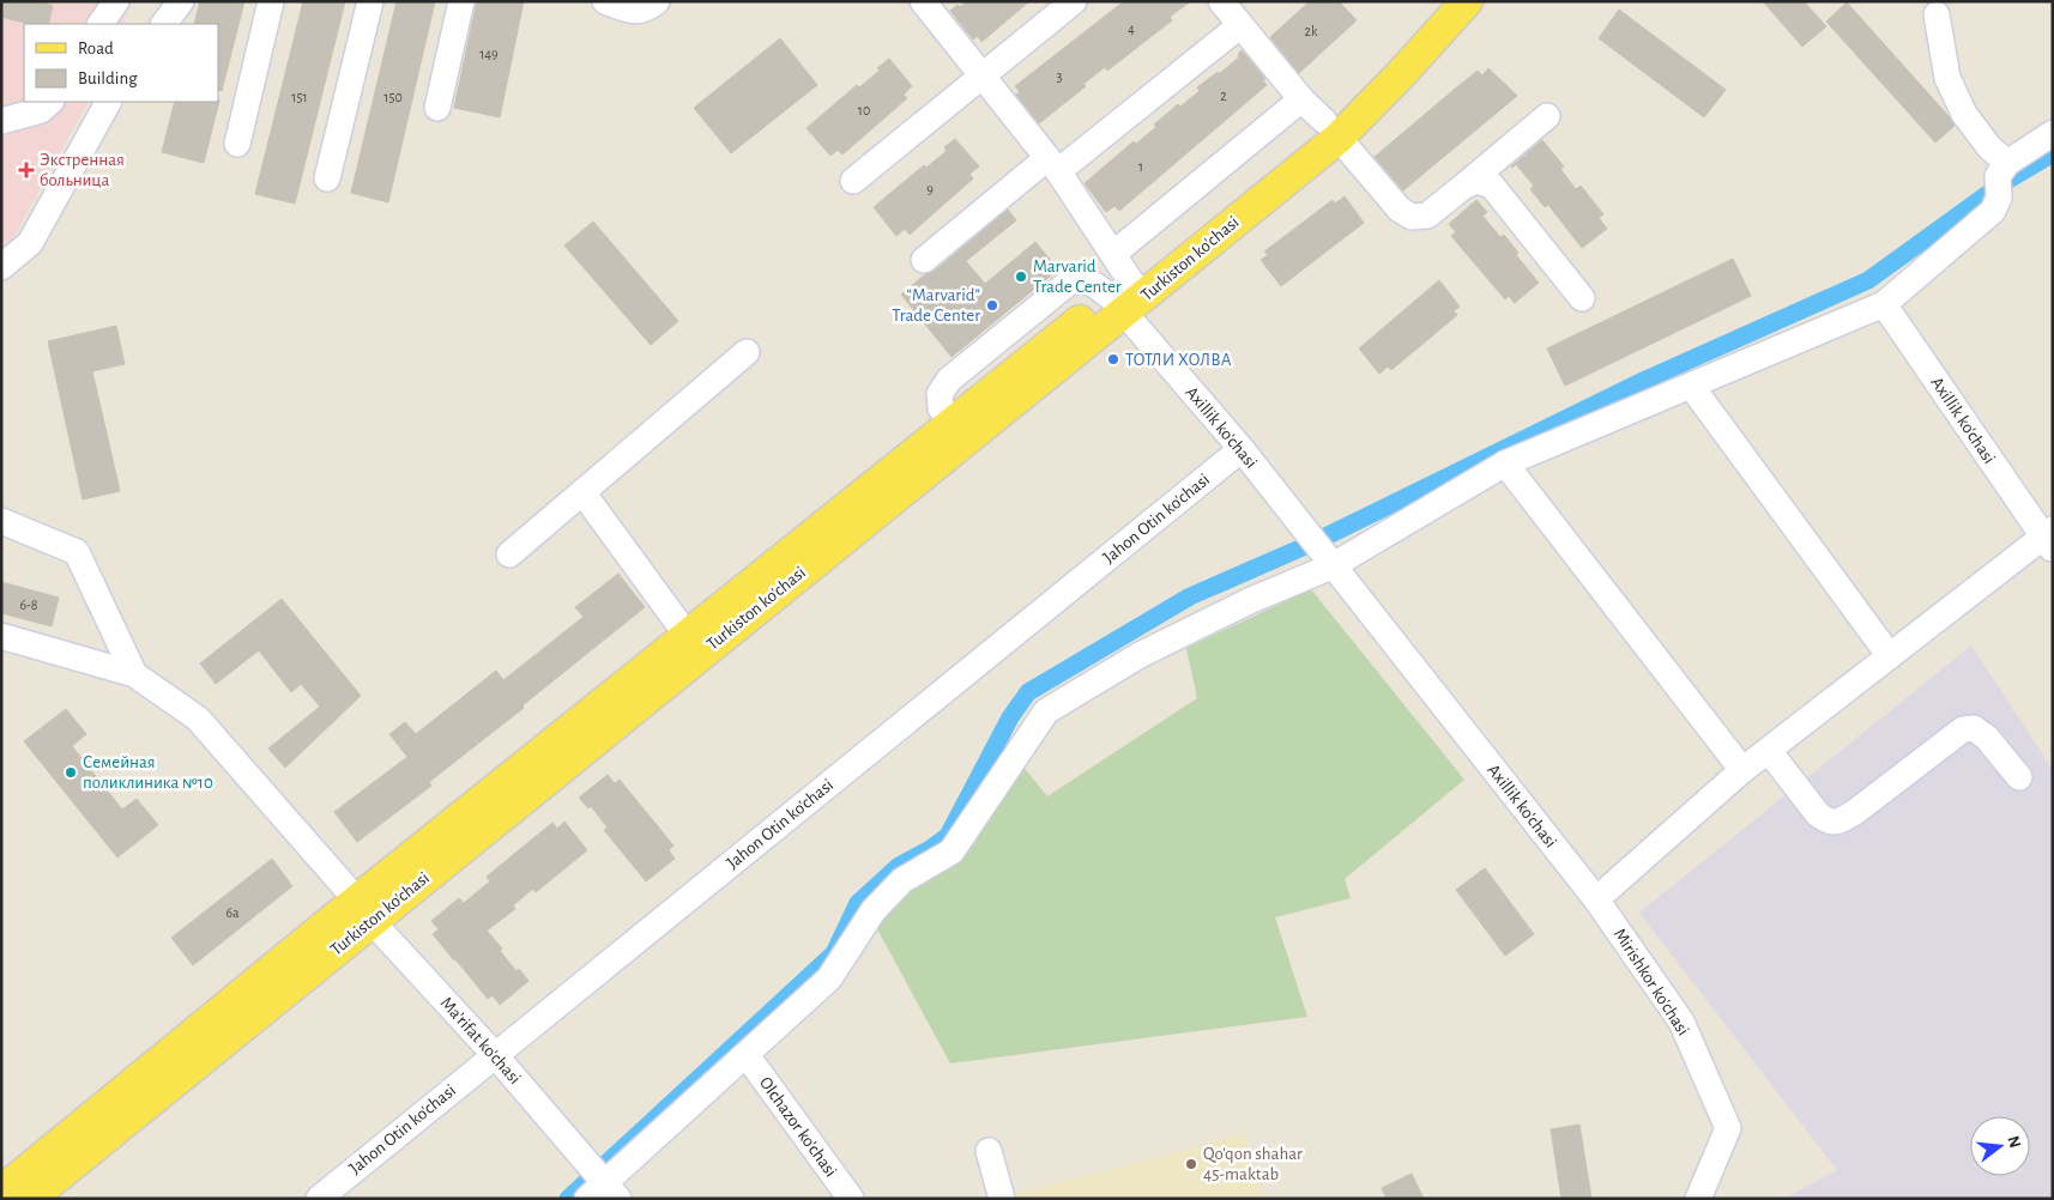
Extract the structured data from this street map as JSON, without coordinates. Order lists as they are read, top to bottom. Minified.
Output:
{"streets":{"main road":["Turkiston ko'chasi"],"street":["Axillik ko'chasi","Jahon Otin ko'chasi","Mirishkor ko'chasi","Ma’rifat ko'chasi","Olchazor ko'chasi"]},"crossings":[["Turkiston ko'chasi","Axillik ko'chasi"],["Turkiston ko'chasi","Ma’rifat ko'chasi"],["Axillik ko'chasi","Jahon Otin ko'chasi"],["Axillik ko'chasi","Mirishkor ko'chasi"],["Jahon Otin ko'chasi","Ma’rifat ko'chasi"]],"places":{"health":["Экстренная больница"],"other":["Marvarid Trade Center","“Marvarid” Trade Center","ТОТЛИ ХОЛВА","Семейная поликлиника №10","Qo'qon shahar 45-maktab"]},"house_numbers":["4","2k","149","3","2","151","150","10","1","9","6-8","6a"],"legend":["Road","Building"],"north":"right"}
